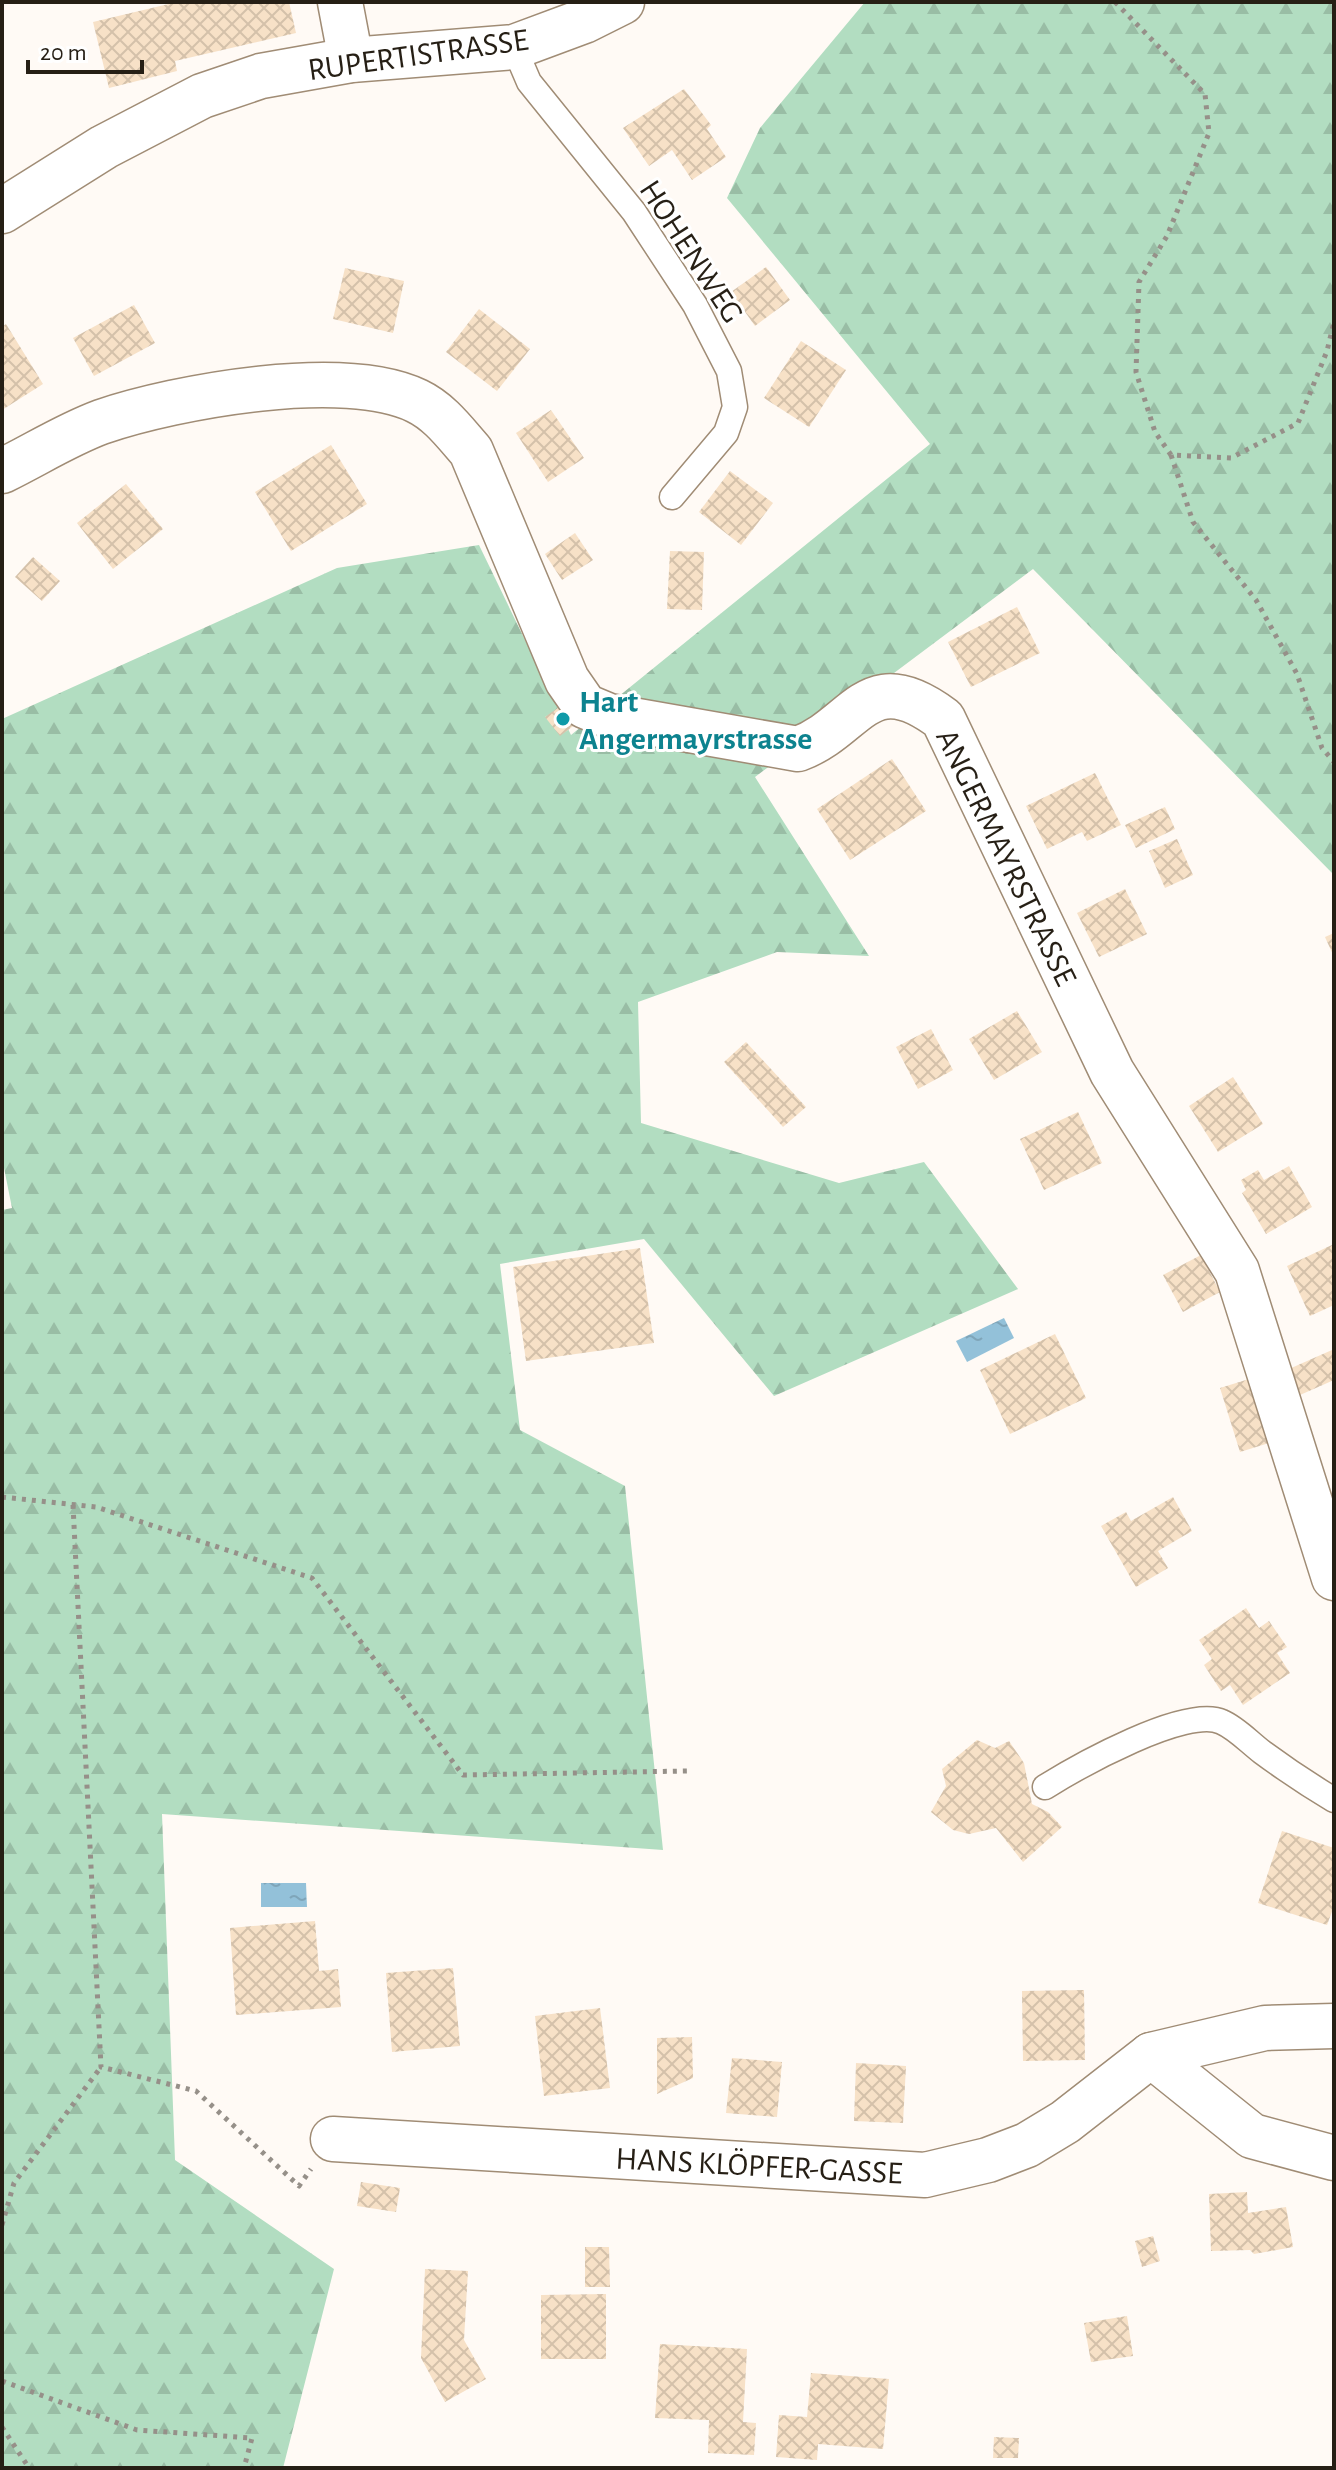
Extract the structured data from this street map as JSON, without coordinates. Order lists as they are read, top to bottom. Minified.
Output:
{"streets":{"street":["RUPERTISTRASSE","ANGERMAYRSTRASSE","HANS KLÖPFER-GASSE"],"lane":["HOHENWEG"]},"crossings":[["RUPERTISTRASSE","HOHENWEG"]],"places":["Hart Angermayrstrasse"],"scale_bar":"20 m"}
